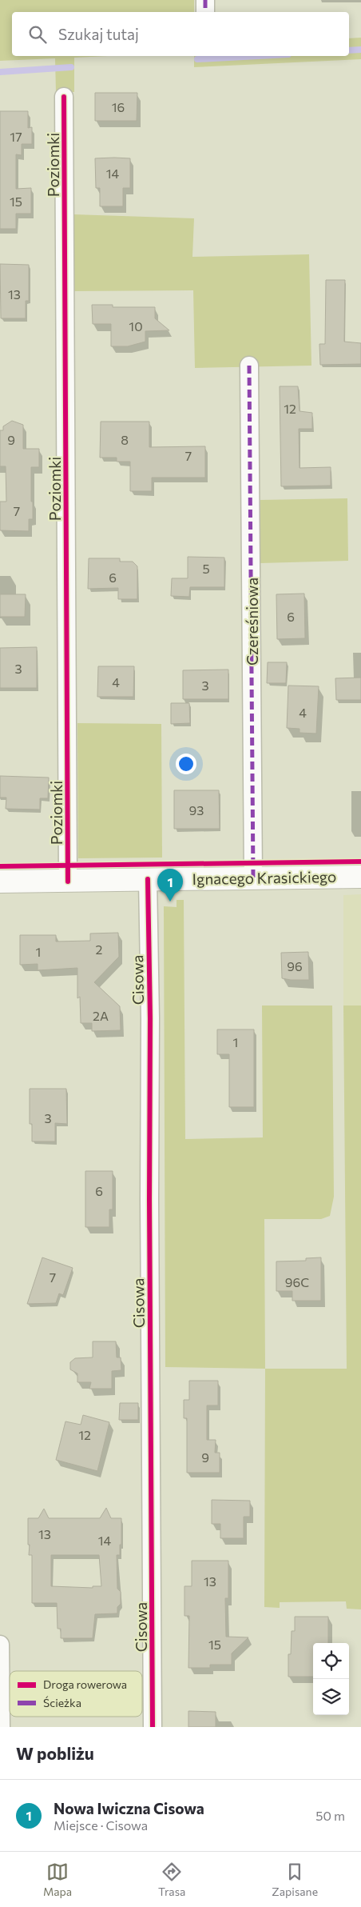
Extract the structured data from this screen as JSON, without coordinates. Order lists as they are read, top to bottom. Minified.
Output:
{"streets":{"street":["Poziomki","Czereśniowa","Ignacego Krasickiego","Cisowa"]},"crossings":[["Poziomki","Ignacego Krasickiego"],["Czereśniowa","Ignacego Krasickiego"],["Ignacego Krasickiego","Cisowa"]],"house_numbers":["16","17","14","15","13","10","12","9","8","7","7","5","6","6","3","4","3","4","93","2","1","96","2A","1","3","6","7","96C","12","9","13","14","13","15"],"legend":["Droga rowerowa","Ścieżka"],"page":{"search":"Szukaj tutaj","pins":"1","heading":"W pobliżu","list":[{"mark":"1","name":"Nowa Iwiczna Cisowa","note":"Miejsce · Cisowa","value":"50 m"}],"nav":["Mapa","Trasa","Zapisane"]}}
